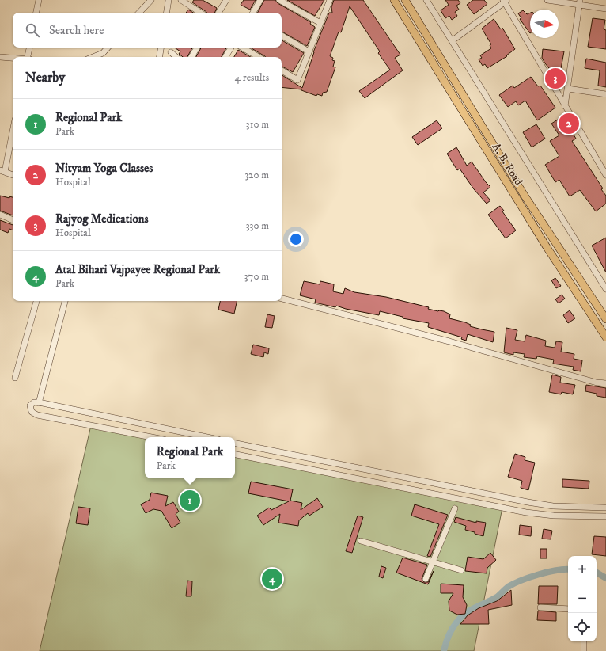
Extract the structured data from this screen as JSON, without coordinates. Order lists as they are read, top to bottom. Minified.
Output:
{"streets":{"main road":["A. B. Road"]},"north":"right","page":{"search":"Search here","heading":["Nearby","4 results"],"pins":["3","2","1","4"],"list":[{"mark":"1","name":"Regional Park","note":"Park","value":"310 m"},{"mark":"2","name":"Nityam Yoga Classes","note":"Hospital","value":"320 m"},{"mark":"3","name":"Rajyog Medications","note":"Hospital","value":"330 m"},{"mark":"4","name":"Atal Bihari Vajpayee Regional Park","note":"Park","value":"370 m"}],"popup":["Regional Park","Park"],"map_buttons":["+","−"]}}
